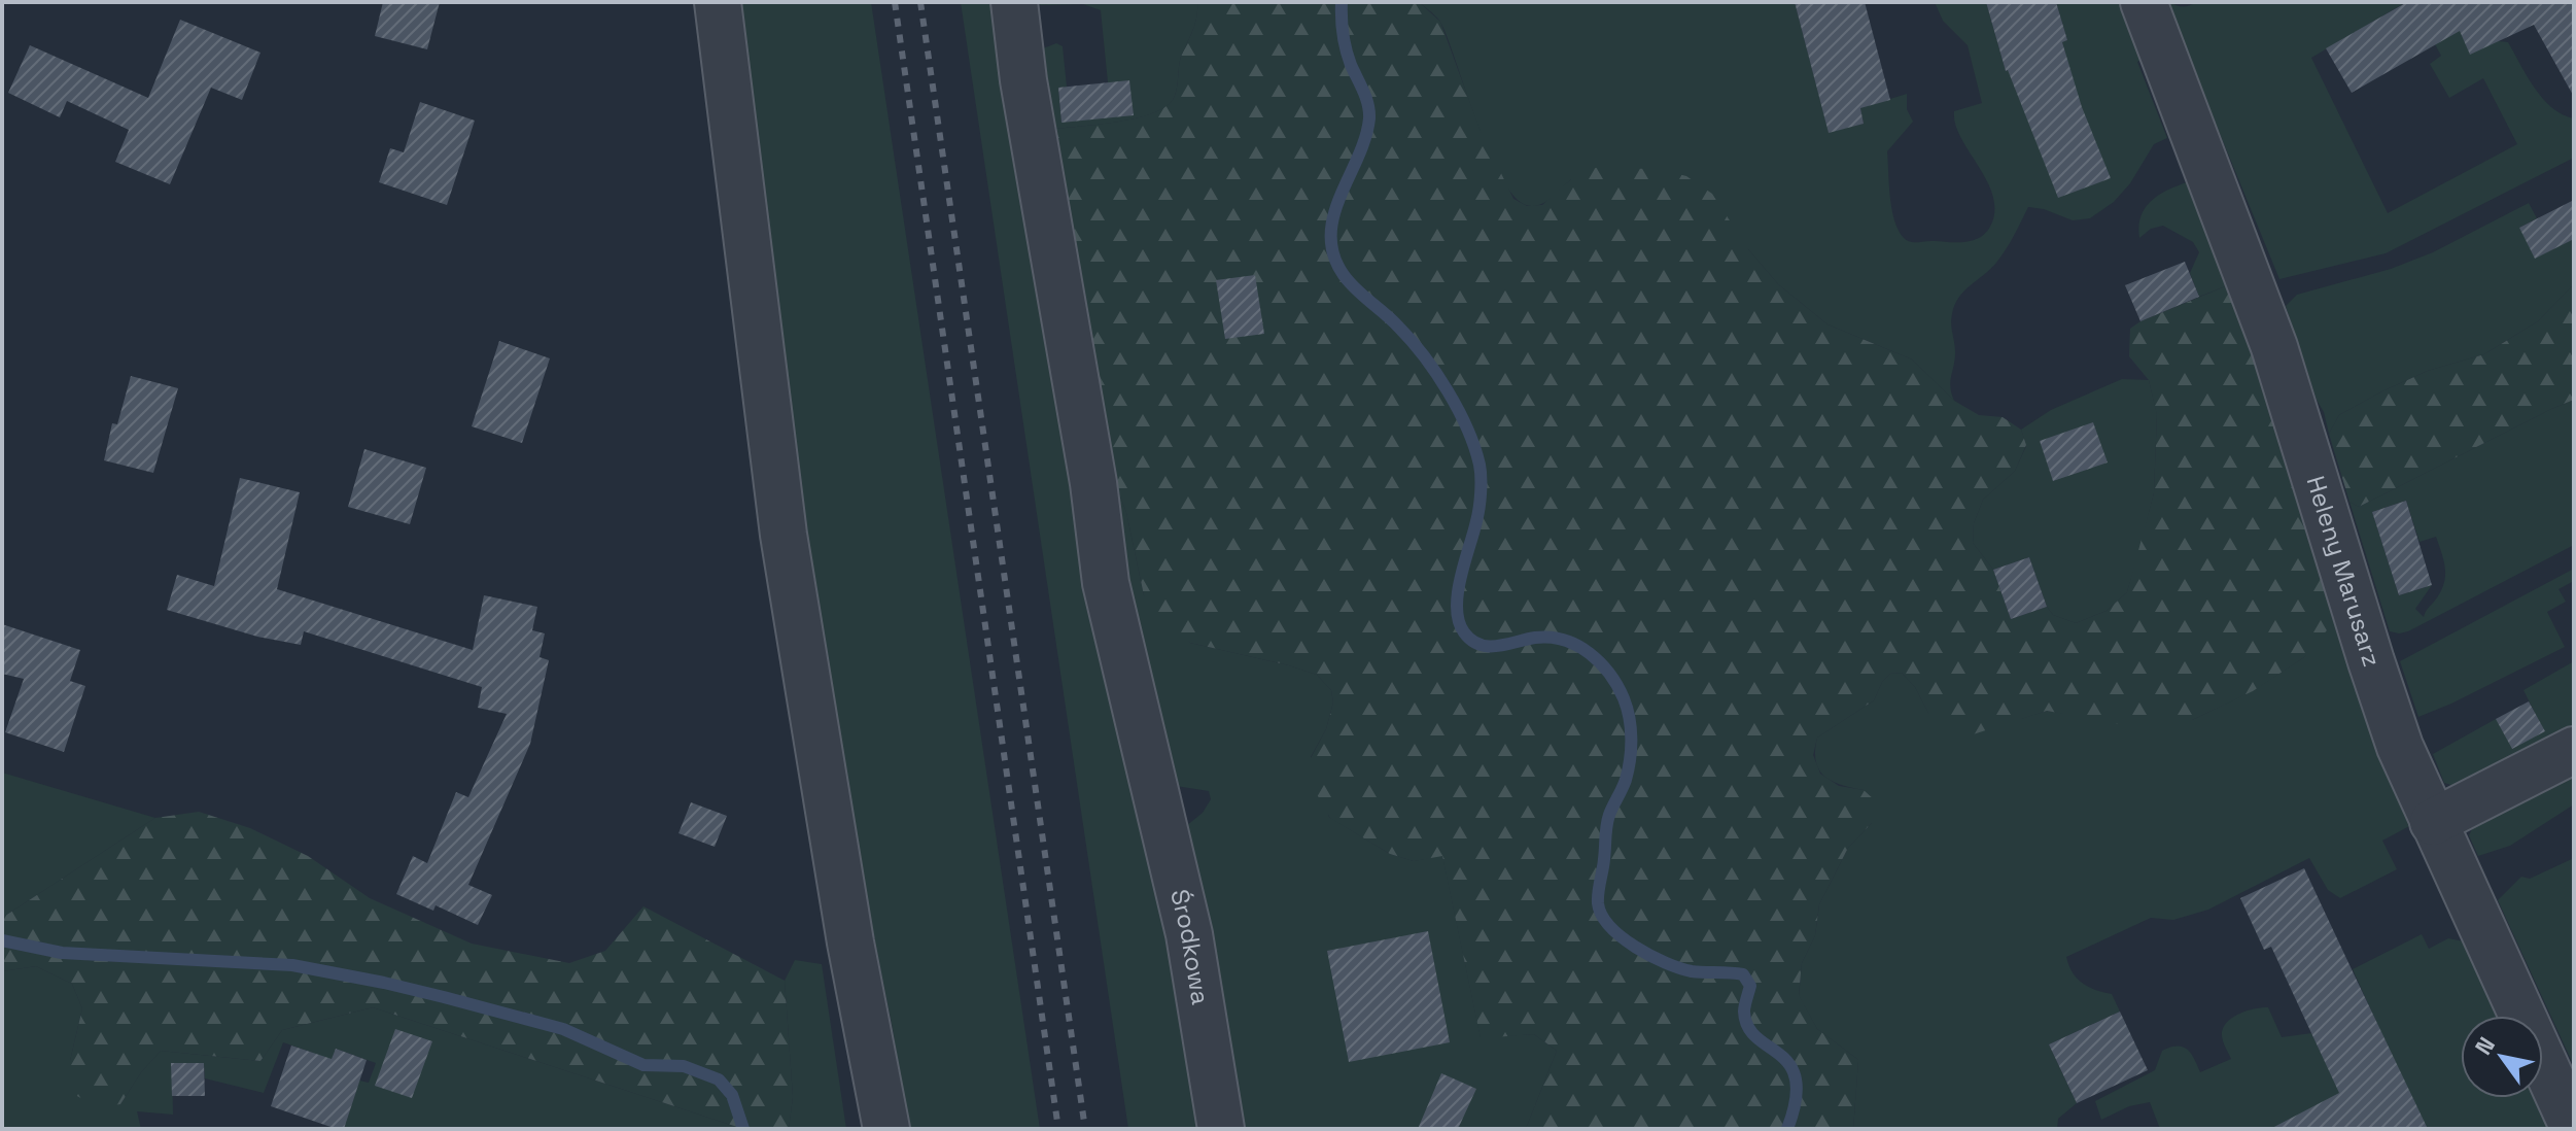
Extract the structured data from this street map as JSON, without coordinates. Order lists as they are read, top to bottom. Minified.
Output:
{"streets":{"street":["Heleny Marusarz","Środkowa"]},"north":"top left"}
